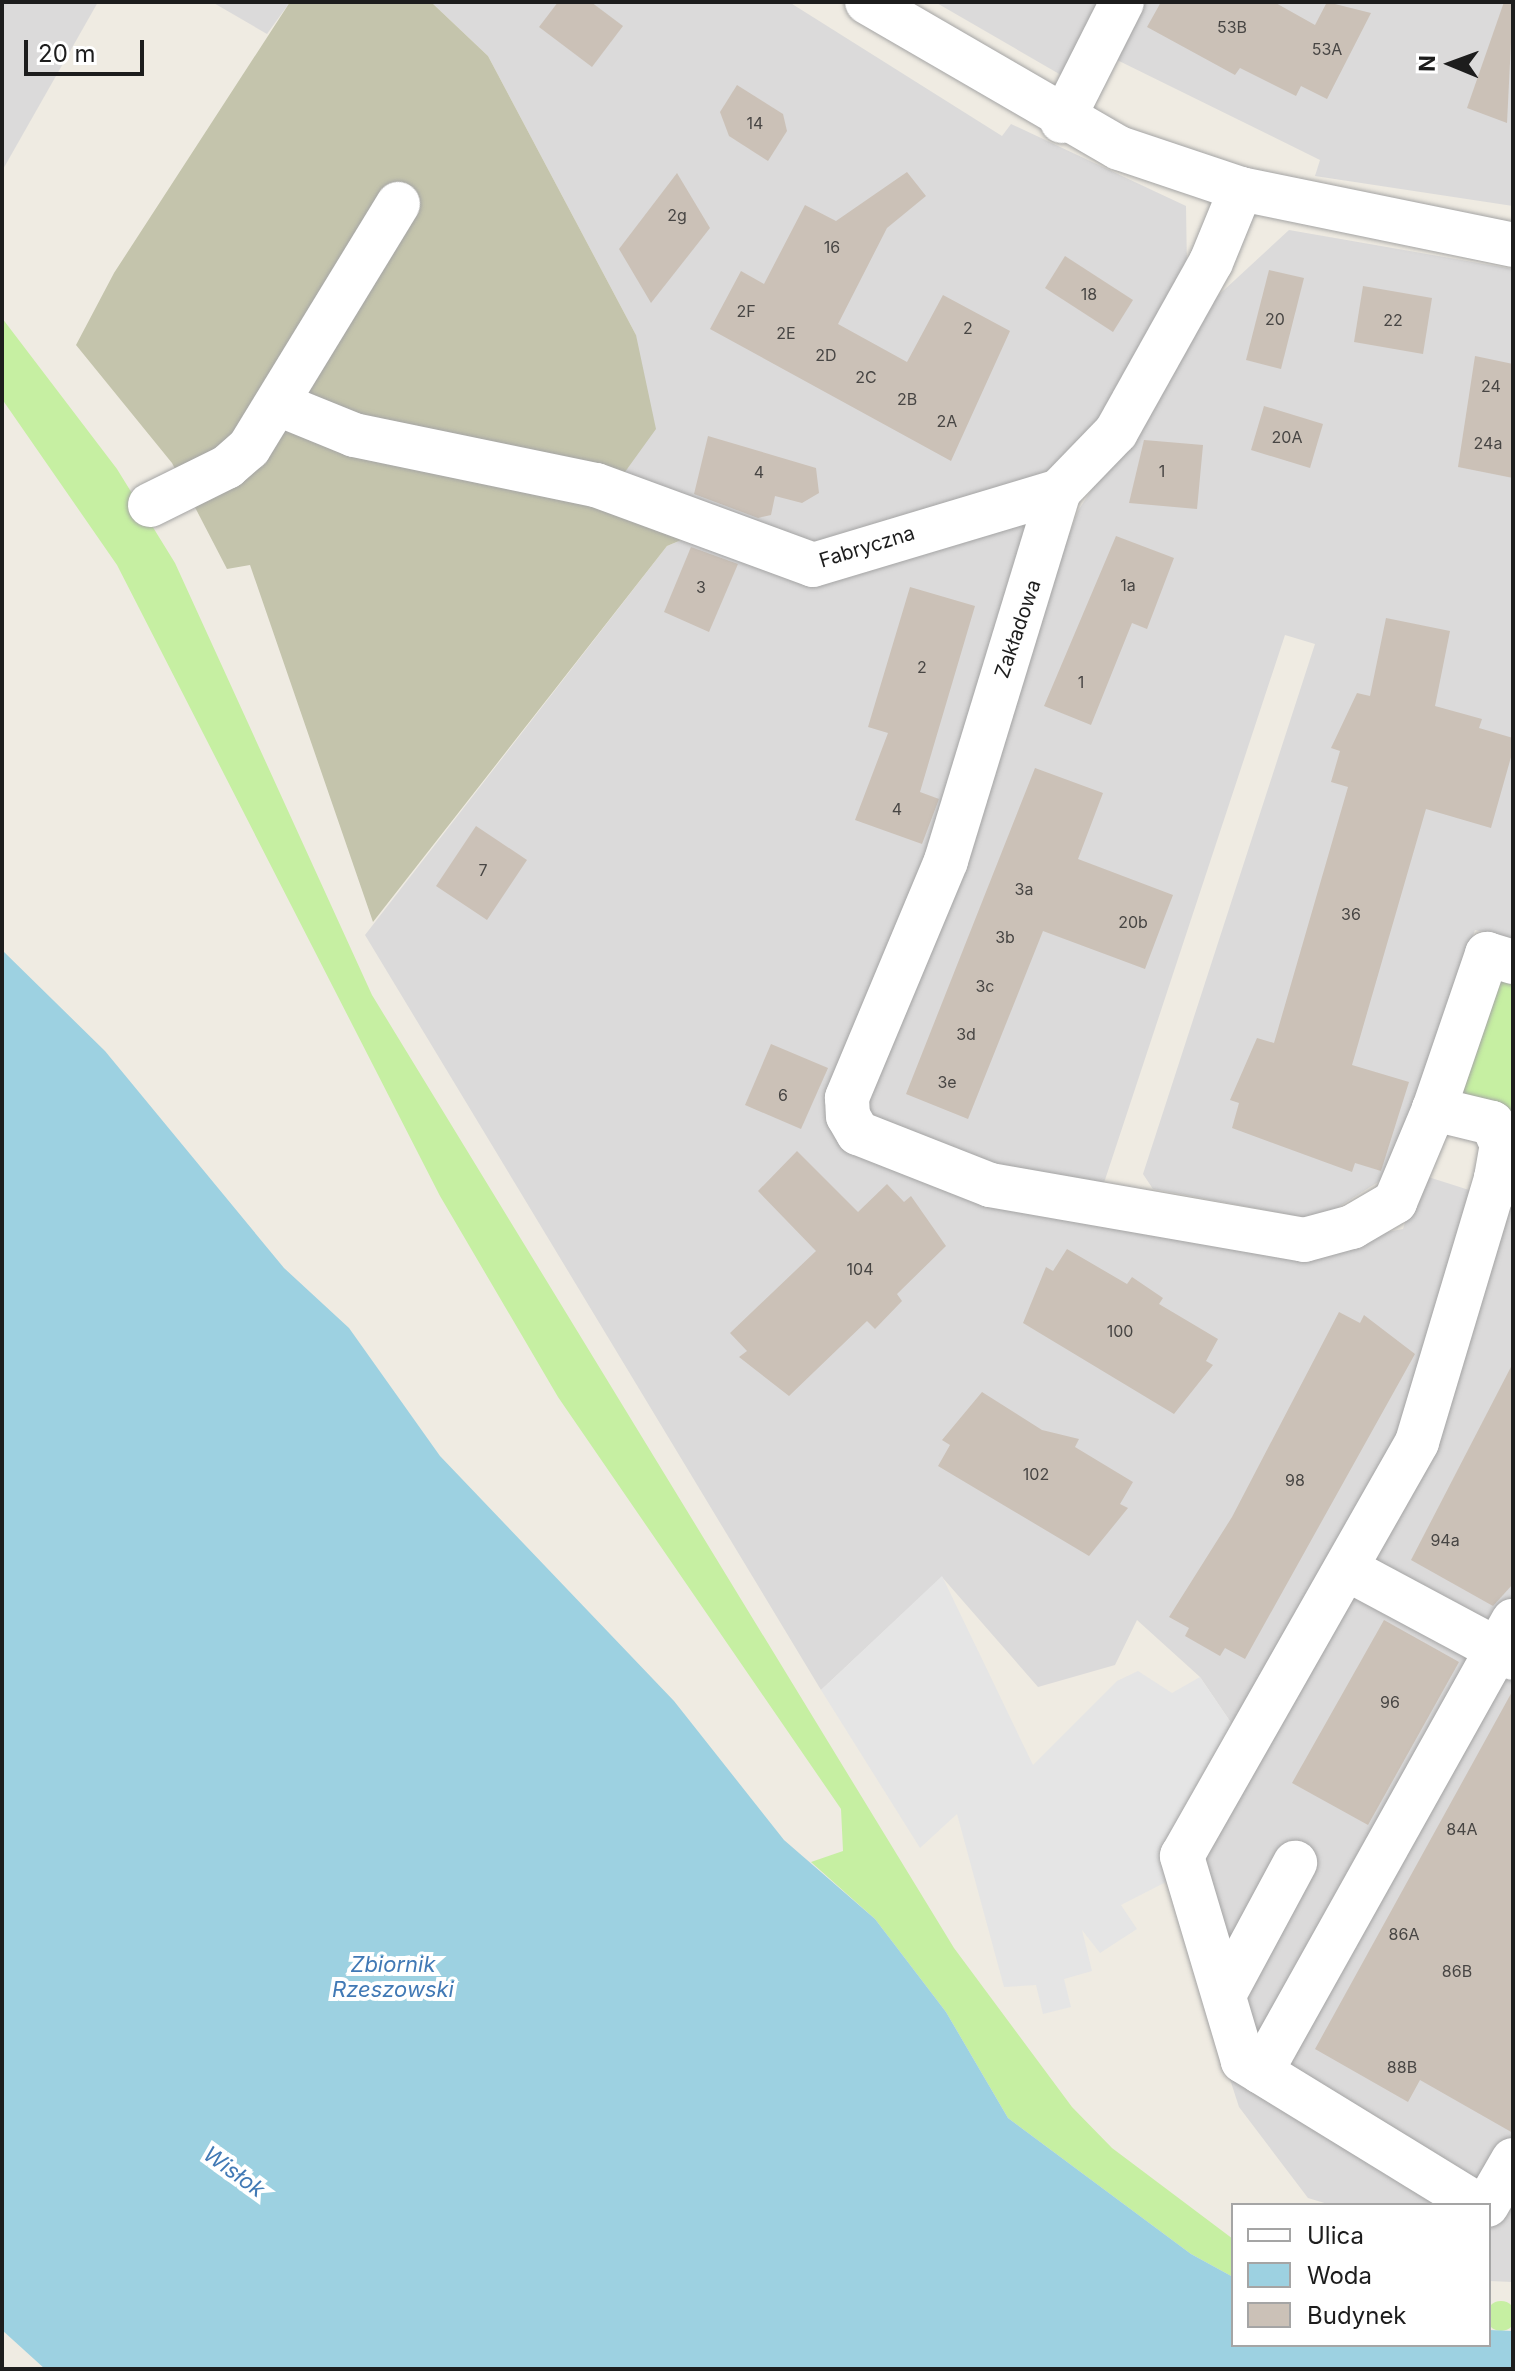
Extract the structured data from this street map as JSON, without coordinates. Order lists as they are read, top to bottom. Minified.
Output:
{"streets":{"street":["Fabryczna","Zakładowa"]},"crossings":[["Fabryczna","Zakładowa"]],"water":["Zbiornik Rzeszowski","Wisłok"],"house_numbers":["53B","53A","14","2g","16","18","2F","20","22","2","2E","2D","2C","24","2B","2A","20A","24a","1","4","1a","3","2","1","4","7","3a","36","20b","3b","3c","3d","3e","6","104","100","102","98","94a","96","84A","86A","86B","88B"],"legend":["Ulica","Woda","Budynek"],"scale_bar":"20 m","north":"left"}
